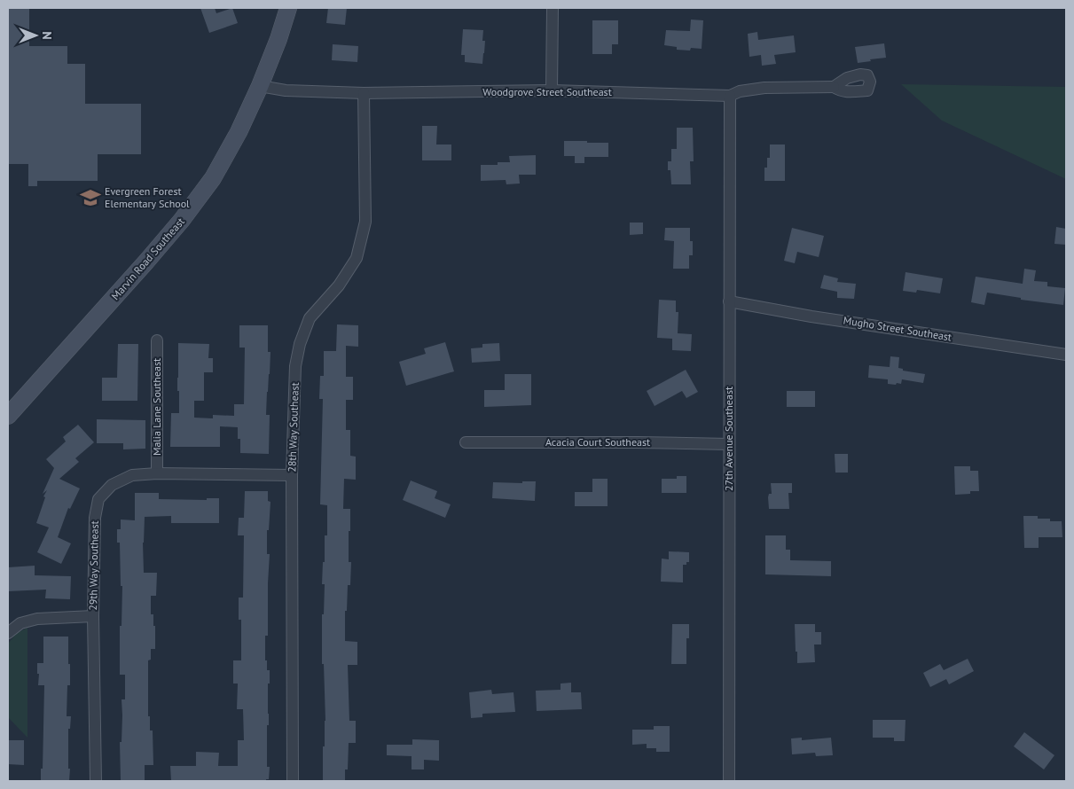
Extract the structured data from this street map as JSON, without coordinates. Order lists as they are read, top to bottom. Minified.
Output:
{"streets":{"street":["Woodgrove Street Southeast","Marvin Road Southeast","Mugho Street Southeast","Malia Lane Southeast","28th Way Southeast","27th Avenue Southeast","Acacia Court Southeast","29th Way Southeast"]},"crossings":[["Woodgrove Street Southeast","Marvin Road Southeast"],["Woodgrove Street Southeast","28th Way Southeast"],["Woodgrove Street Southeast","27th Avenue Southeast"],["Mugho Street Southeast","27th Avenue Southeast"],["Malia Lane Southeast","29th Way Southeast"],["28th Way Southeast","29th Way Southeast"],["27th Avenue Southeast","Acacia Court Southeast"]],"places":{"school or university":["Evergreen Forest Elementary School"]},"north":"right"}
